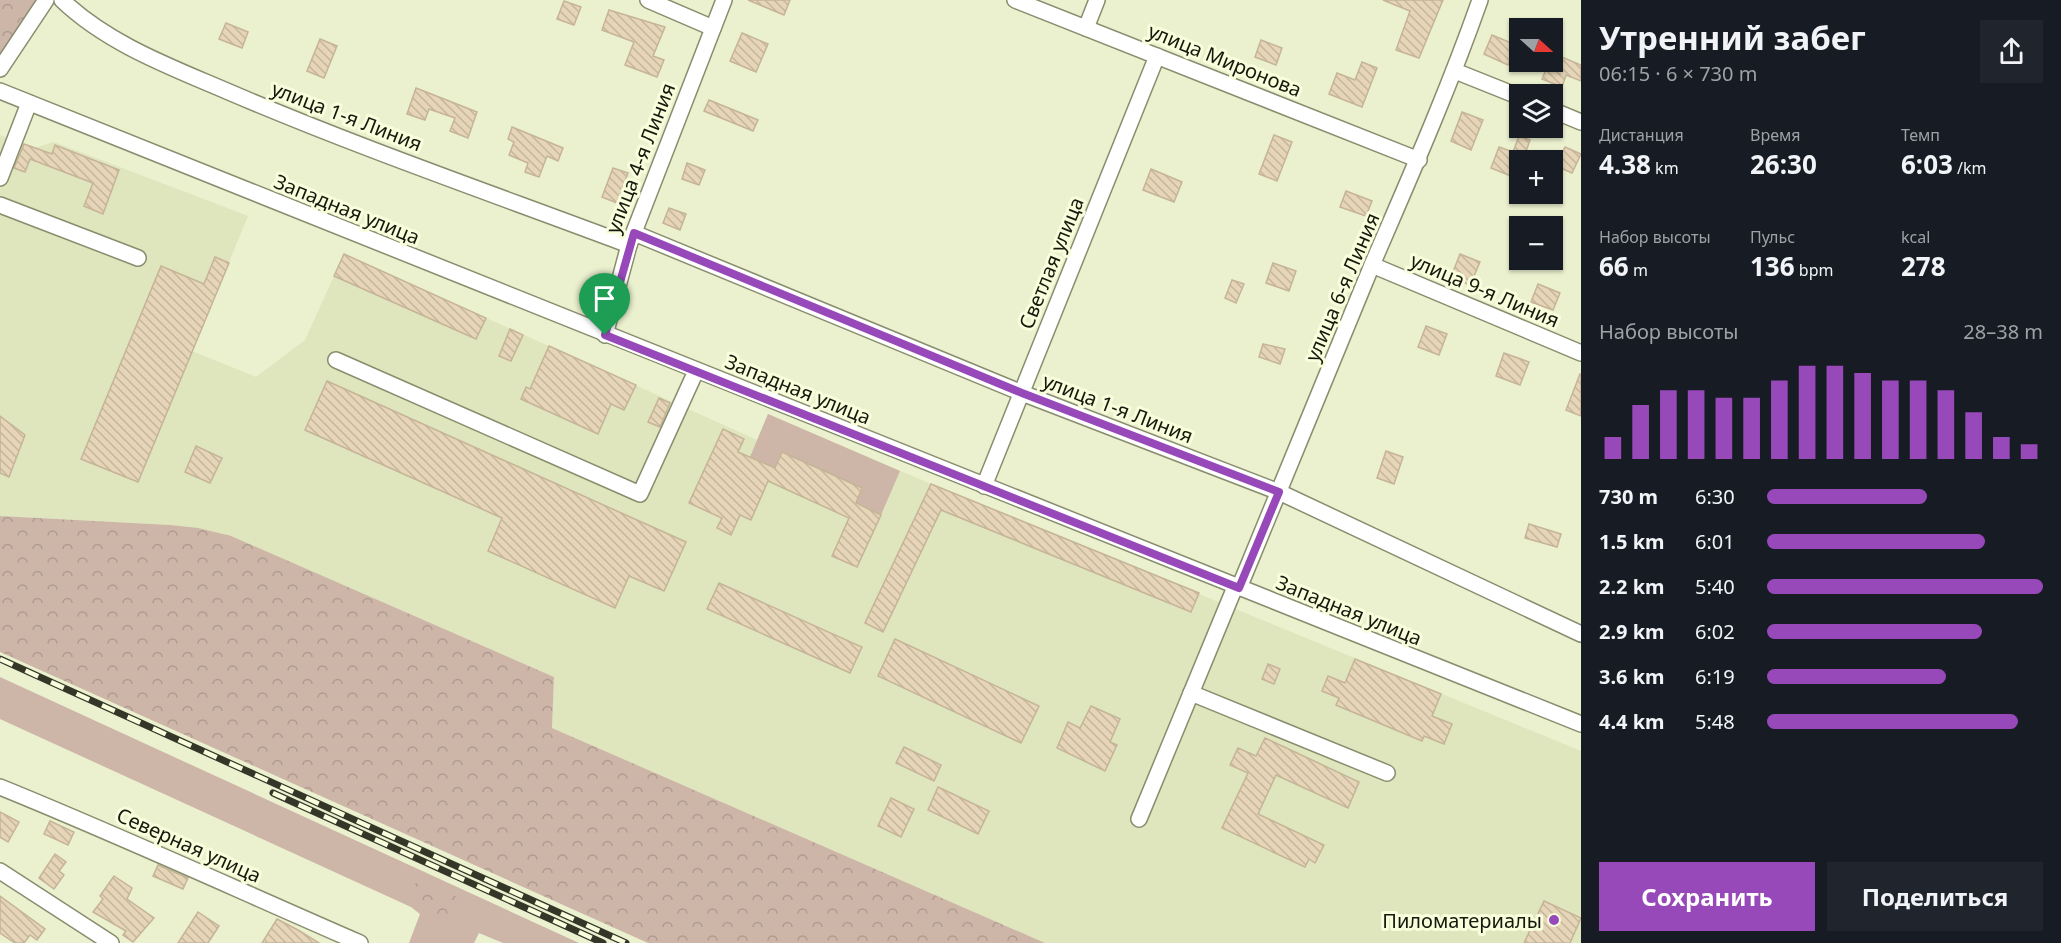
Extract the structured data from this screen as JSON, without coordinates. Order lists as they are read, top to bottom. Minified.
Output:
{"streets":{"street":["улица Миронова","улица 1-я Линия","улица 4-я Линия","Западная улица","Светлая улица","улица 6-я Линия","улица 9-я Линия","Северная улица"]},"crossings":[["улица Миронова","Светлая улица"],["улица Миронова","улица 6-я Линия"],["улица 1-я Линия","улица 4-я Линия"],["улица 1-я Линия","Светлая улица"],["улица 1-я Линия","улица 6-я Линия"],["улица 4-я Линия","Западная улица"],["Западная улица","Светлая улица"],["Западная улица","улица 6-я Линия"],["улица 6-я Линия","улица 9-я Линия"]],"places":["Пиломатериалы"],"north":"right","page":{"heading":["Утренний забег","06:15 · 6 × 730 m"],"map_buttons":["+","−"],"stats":[["Дистанция","4.38 km"],["Время","26:30"],["Темп","6:03 /km"],["Набор высоты","66 m"],["Пульс","136 bpm"],["kcal","278"]],"chart":["Набор высоты","28–38 m"],"list":[{"name":"730 m","note":"6:30"},{"name":"1.5 km","note":"6:01"},{"name":"2.2 km","note":"5:40"},{"name":"2.9 km","note":"6:02"},{"name":"3.6 km","note":"6:19"},{"name":"4.4 km","note":"5:48"}],"buttons":["Сохранить","Поделиться"]}}
